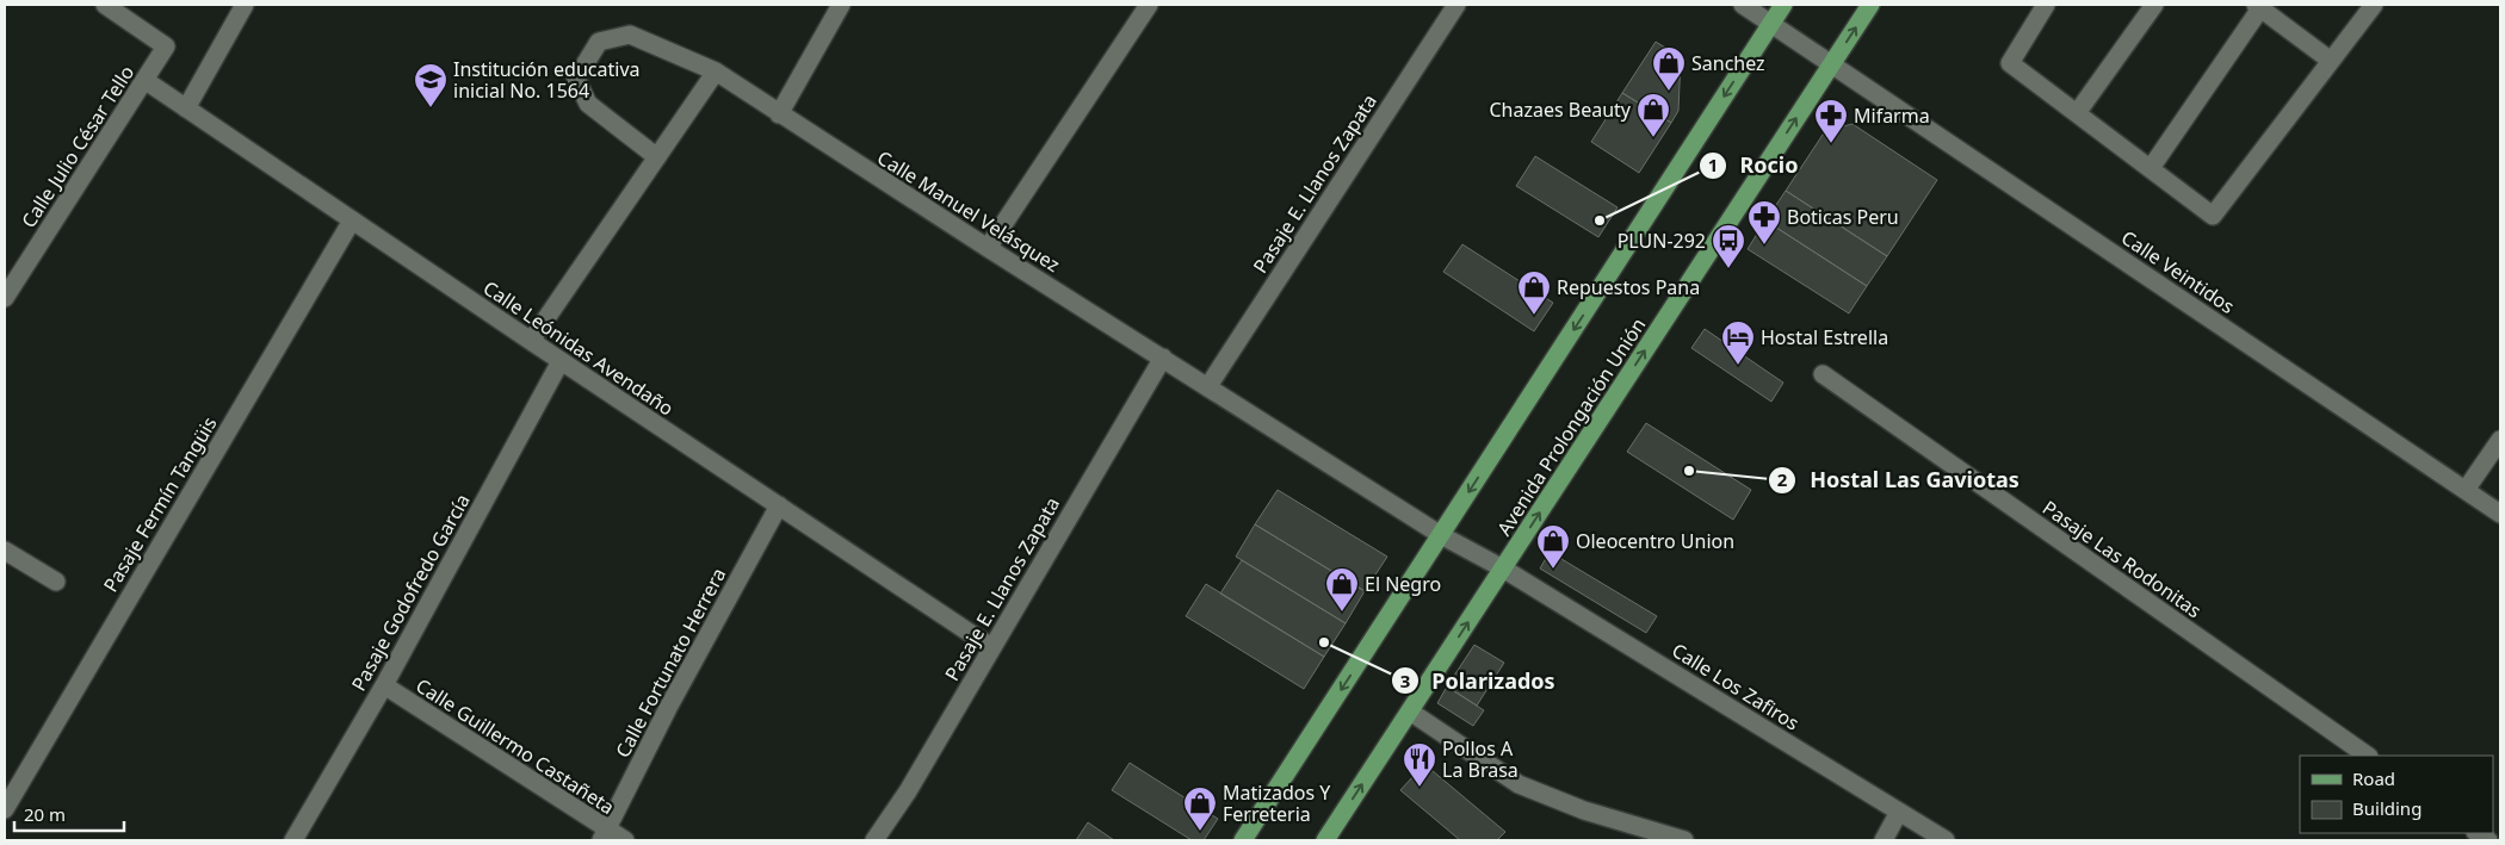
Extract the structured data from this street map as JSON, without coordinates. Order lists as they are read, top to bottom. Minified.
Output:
{"streets":{"main road":["Avenida Prolongación Unión"],"street":["Calle Julio César Tello","Pasaje E. Llanos Zapata","Calle Manuel Velásquez","Calle Veintidos","Calle Leónidas Avendaño","Pasaje Fermín Tangüis","Pasaje Las Rodonitas","Pasaje Godofredo García","Calle Fortunato Herrera","Calle Los Zafiros","Calle Guillermo Castañeta"]},"crossings":[["Calle Julio César Tello","Calle Leónidas Avendaño"],["Pasaje E. Llanos Zapata","Calle Manuel Velásquez"],["Pasaje E. Llanos Zapata","Calle Leónidas Avendaño"],["Calle Manuel Velásquez","Calle Los Zafiros"],["Calle Veintidos","Avenida Prolongación Unión"],["Calle Leónidas Avendaño","Pasaje Fermín Tangüis"],["Calle Leónidas Avendaño","Pasaje Godofredo García"],["Calle Leónidas Avendaño","Calle Fortunato Herrera"],["Avenida Prolongación Unión","Calle Los Zafiros"],["Pasaje Godofredo García","Calle Guillermo Castañeta"],["Calle Fortunato Herrera","Calle Guillermo Castañeta"]],"places":{"shop":["Sanchez","Chazaes Beauty","Repuestos Pana","Oleocentro Union","El Negro","Matizados Y Ferreteria"],"school or university":["Institución educativa inicial No. 1564"],"pharmacy":["Mifarma","Boticas Peru"],"other":["Rocio","Hostal Las Gaviotas","Polarizados"],"bus stop":["PLUN-292"],"hotel":["Hostal Estrella"],"restaurant":["Pollos A La Brasa"]},"legend":["Road","Building"],"scale_bar":"20 m"}
